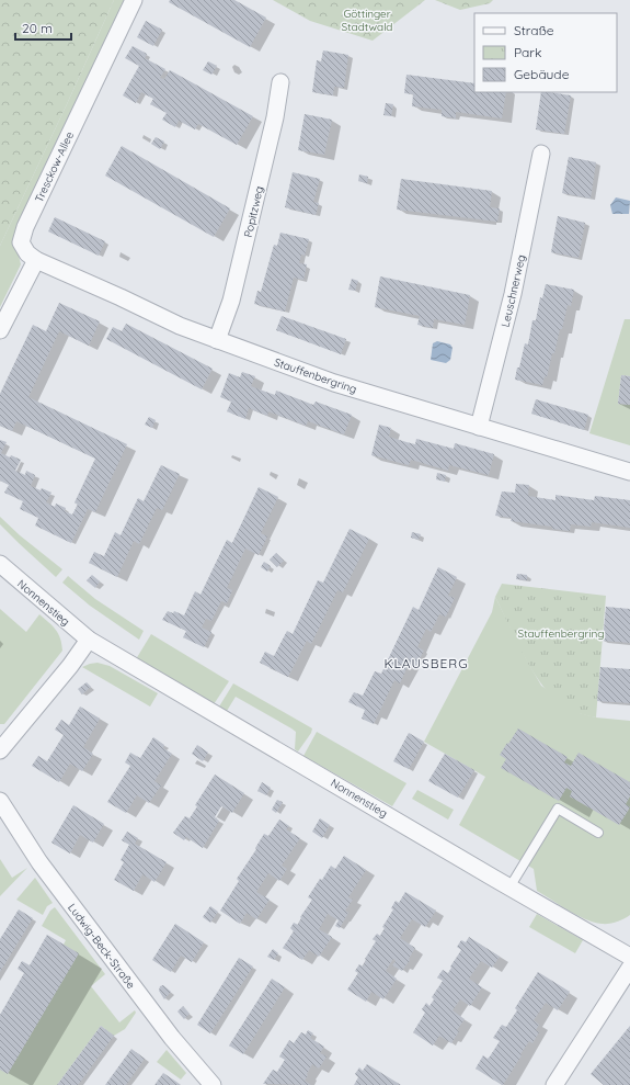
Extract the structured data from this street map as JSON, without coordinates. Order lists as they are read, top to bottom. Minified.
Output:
{"streets":{"street":["Tresckow-Allee","Popitzweg","Leuschnerweg","Stauffenbergring","Nonnenstieg","Ludwig-Beck-Straße"]},"crossings":[["Tresckow-Allee","Stauffenbergring"],["Popitzweg","Stauffenbergring"],["Leuschnerweg","Stauffenbergring"]],"districts":["KLAUSBERG"],"parks":["Göttinger Stadtwald","Stauffenbergring"],"legend":["Straße","Park","Gebäude"],"scale_bar":"20 m"}
